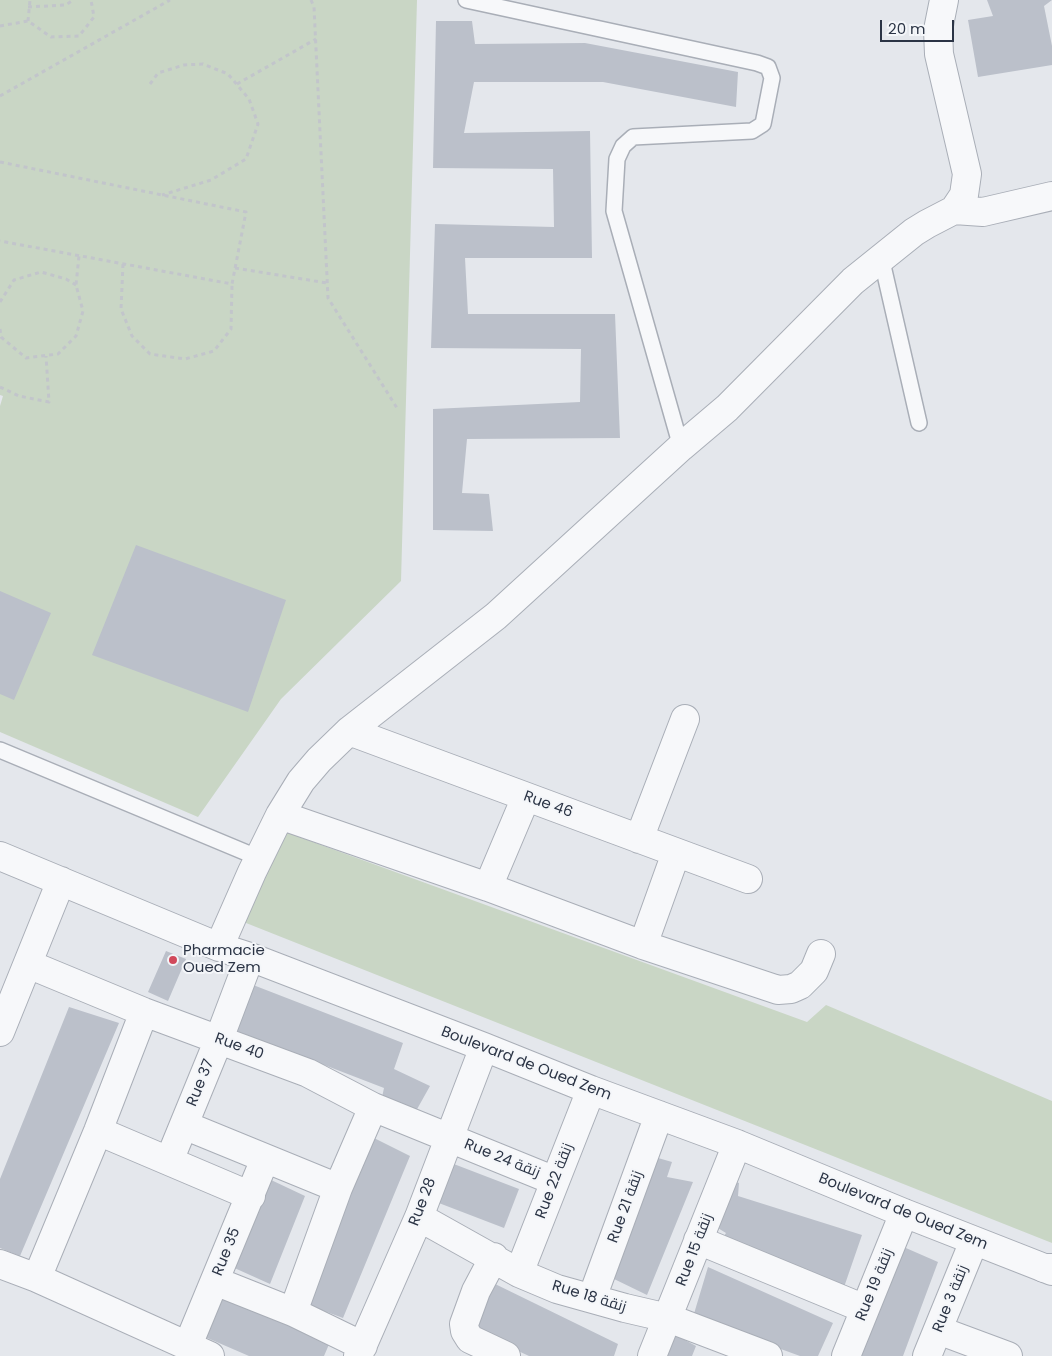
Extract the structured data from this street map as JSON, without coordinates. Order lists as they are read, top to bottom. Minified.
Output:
{"streets":{"street":["Rue 46","Rue 40","Boulevard de Oued Zem","Rue 37","Rue 24 زنقة","Rue 22 زنقة","Rue 28","Rue 21 زنقة","Rue 15 زنقة","Rue 35","Rue 19 زنقة","Rue 18 زنقة","Rue 3 زنقة"]},"crossings":[["Rue 40","Rue 37"],["Rue 40","Rue 24 زنقة"],["Rue 40","Rue 28"],["Boulevard de Oued Zem","Rue 37"],["Boulevard de Oued Zem","Rue 22 زنقة"],["Boulevard de Oued Zem","Rue 28"],["Boulevard de Oued Zem","Rue 21 زنقة"],["Boulevard de Oued Zem","Rue 15 زنقة"],["Boulevard de Oued Zem","Rue 19 زنقة"],["Boulevard de Oued Zem","Rue 3 زنقة"],["Rue 24 زنقة","Rue 22 زنقة"],["Rue 24 زنقة","Rue 28"],["Rue 22 زنقة","Rue 18 زنقة"],["Rue 28","Rue 18 زنقة"],["Rue 21 زنقة","Rue 18 زنقة"],["Rue 15 زنقة","Rue 18 زنقة"]],"places":["Pharmacie Oued Zem"],"scale_bar":"20 m"}
